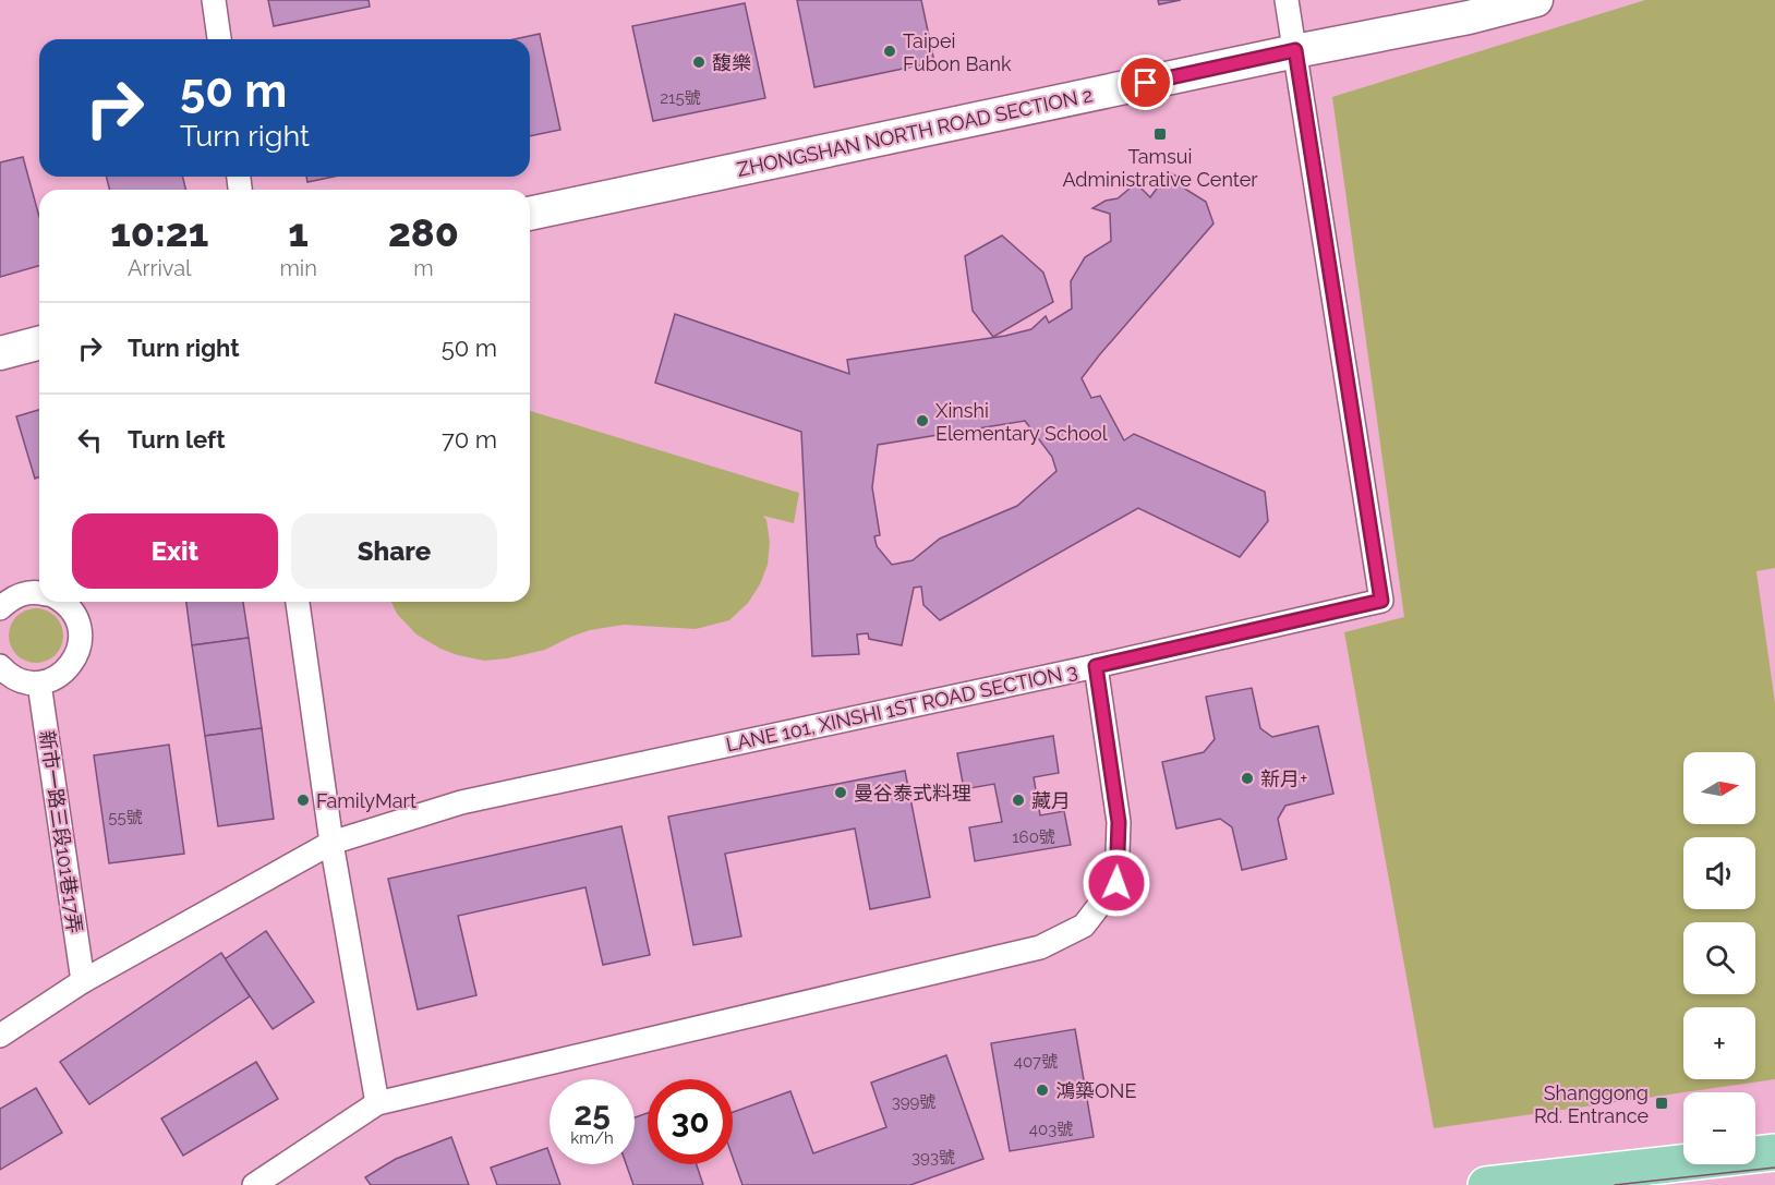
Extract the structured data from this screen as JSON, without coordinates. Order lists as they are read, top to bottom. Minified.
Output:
{"streets":{"street":["ZHONGSHAN NORTH ROAD SECTION 2","LANE 101, XINSHI 1ST ROAD SECTION 3","新市一路三段101巷17弄"]},"crossings":[["ZHONGSHAN NORTH ROAD SECTION 2","LANE 101, XINSHI 1ST ROAD SECTION 3"],["LANE 101, XINSHI 1ST ROAD SECTION 3","新市一路三段101巷17弄"]],"places":{"other":["Taipei Fubon Bank","馥樂","Xinshi Elementary School","新月+","曼谷泰式料理","FamilyMart","藏月","鴻築ONE"],"transit":["Tamsui Administrative Center","Shanggong Rd. Entrance"]},"house_numbers":["215號","55號","160號","407號","399號","403號","393號"],"north":"right","page":{"turn":["50 m","Turn right"],"eta":["10:21","Arrival","1","min","280","m"],"list":[{"name":"Turn right","value":"50 m"},{"name":"Turn left","value":"70 m"}],"buttons":["Exit","Share"],"map_buttons":["+","−"],"speed":"25 km/h","limit":"30"}}
